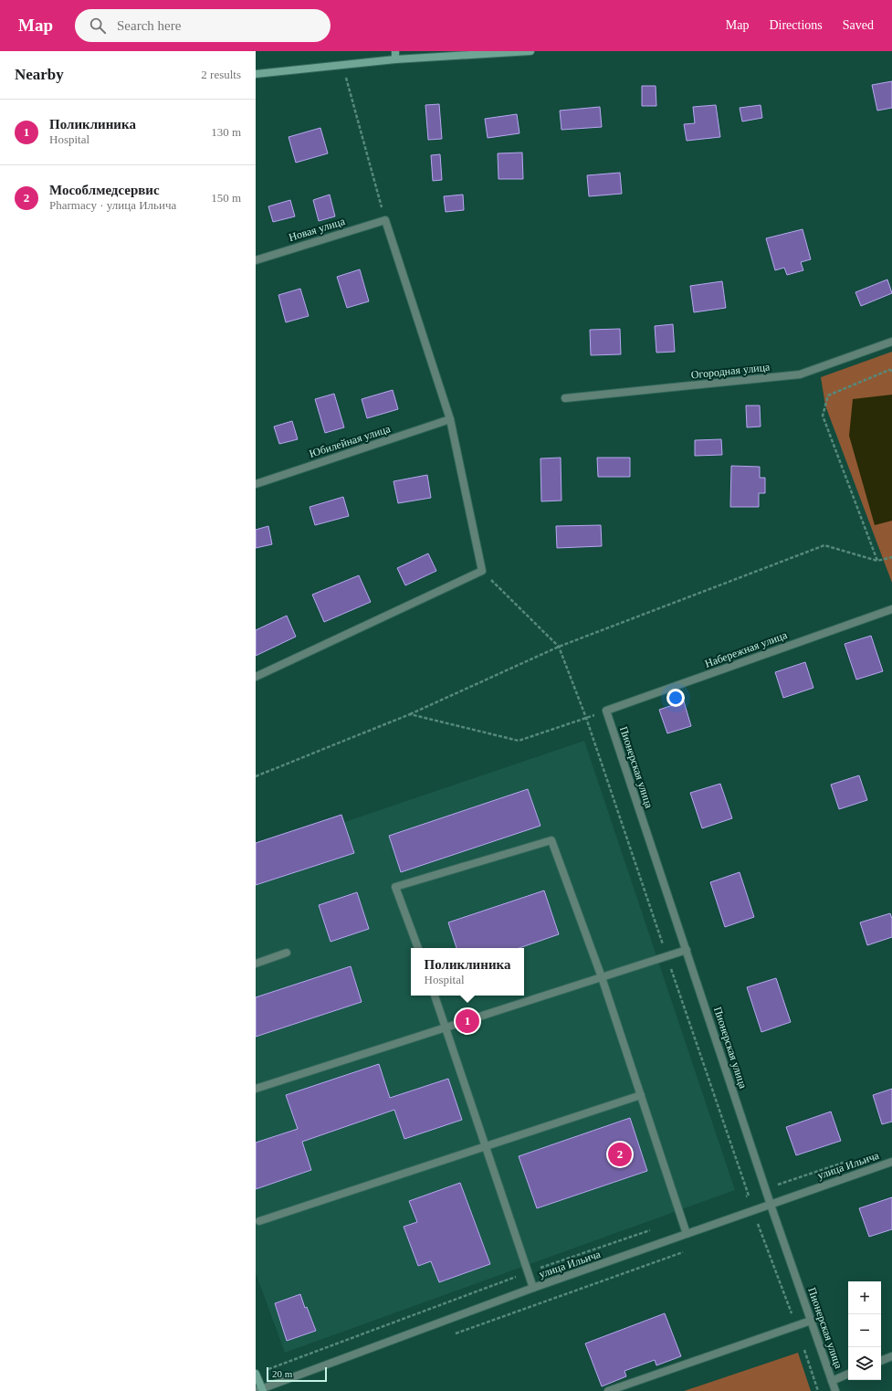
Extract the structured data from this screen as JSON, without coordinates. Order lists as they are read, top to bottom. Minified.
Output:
{"streets":{"street":["Новая улица","Огородная улица","Юбилейная улица","Набережная улица","Пионерская улица","улица Ильича"]},"crossings":[["Набережная улица","Пионерская улица"],["Пионерская улица","улица Ильича"]],"scale_bar":"20 m","page":{"header":"Map","search":"Search here","nav":["Map","Directions","Saved"],"heading":["Nearby","2 results"],"list":[{"mark":"1","name":"Поликлиника","note":"Hospital","value":"130 m"},{"mark":"2","name":"Мособлмедсервис","note":"Pharmacy · улица Ильича","value":"150 m"}],"popup":["Поликлиника","Hospital"],"pins":["1","2"],"map_buttons":["+","−"],"scale":"20 m"}}
